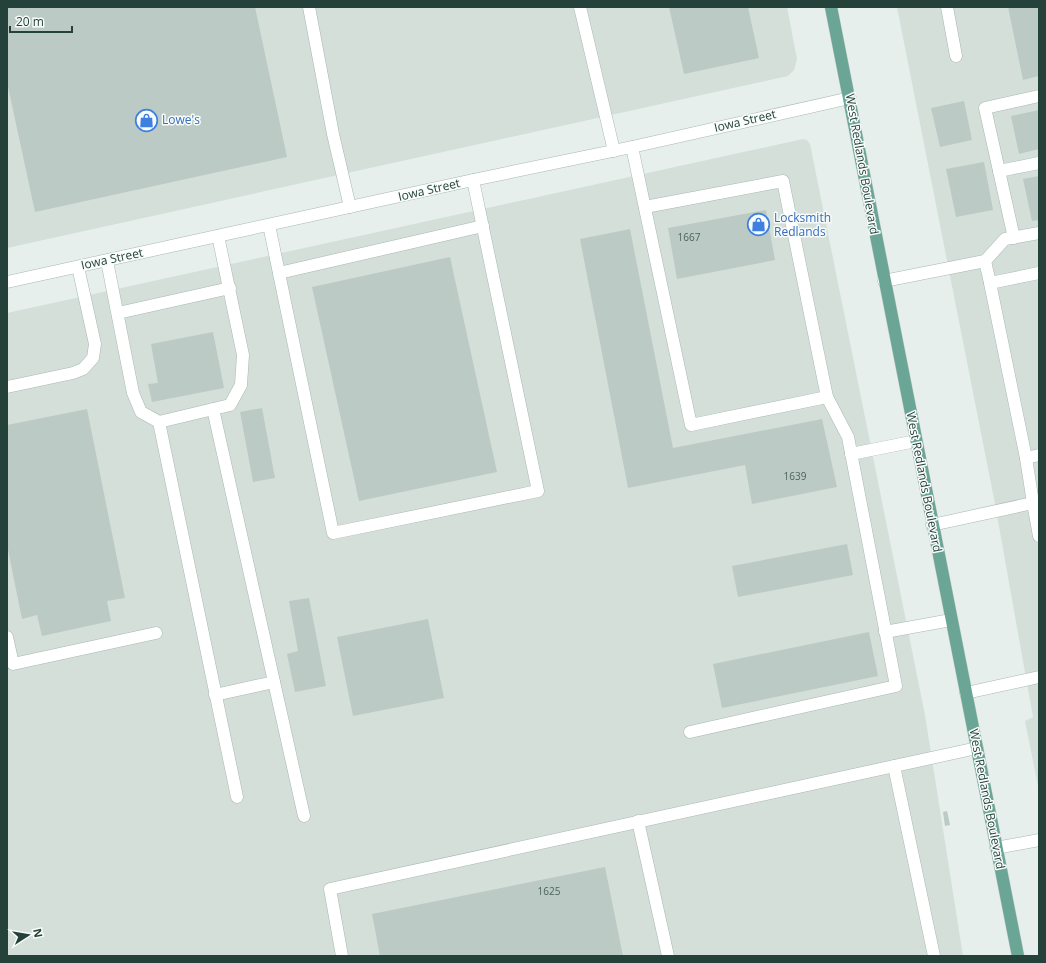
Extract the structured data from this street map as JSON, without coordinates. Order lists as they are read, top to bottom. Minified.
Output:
{"streets":{"main road":["West Redlands Boulevard"],"street":["Iowa Street"]},"crossings":[["Iowa Street","West Redlands Boulevard"]],"places":{"shop":["Lowe's","Locksmith Redlands"]},"house_numbers":["1667","1639","1625"],"scale_bar":"20 m","north":"right"}
